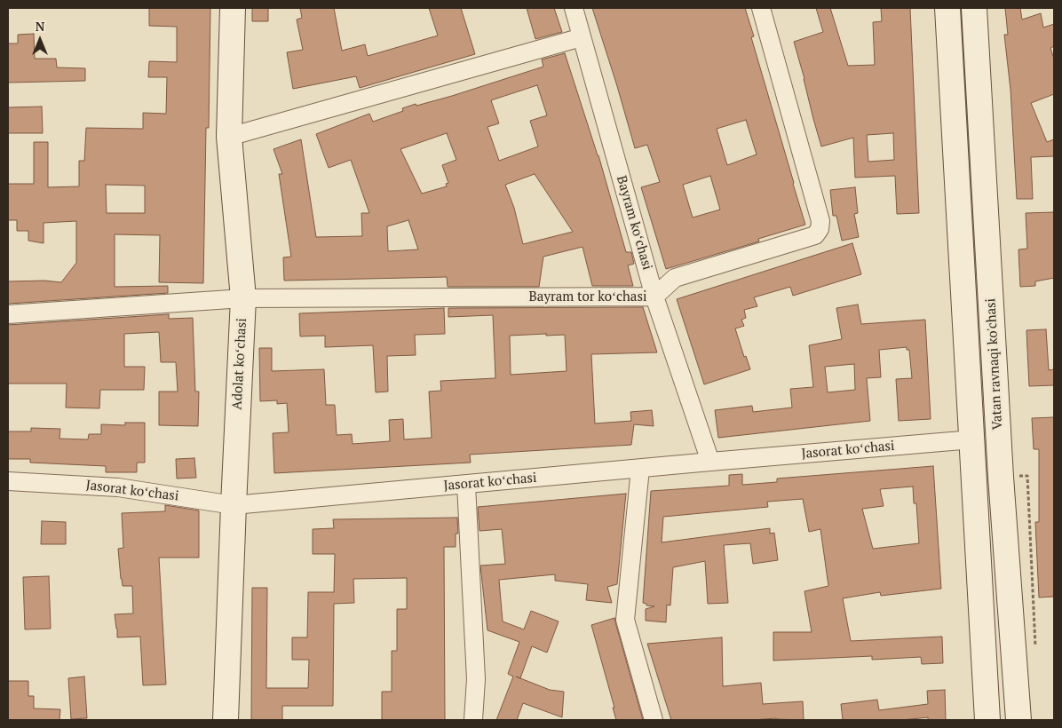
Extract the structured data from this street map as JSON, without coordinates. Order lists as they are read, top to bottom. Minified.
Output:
{"streets":{"main road":["Adolat koʻchasi","Vatan ravnaqi ko'chasi"],"street":["Bayram koʻchasi","Bayram tor koʻchasi","Jasorat koʻchasi"]},"crossings":[["Bayram koʻchasi","Bayram tor koʻchasi"],["Bayram koʻchasi","Jasorat koʻchasi"],["Bayram tor koʻchasi","Adolat koʻchasi"],["Adolat koʻchasi","Jasorat koʻchasi"],["Vatan ravnaqi ko'chasi","Jasorat koʻchasi"]],"north":"top"}
